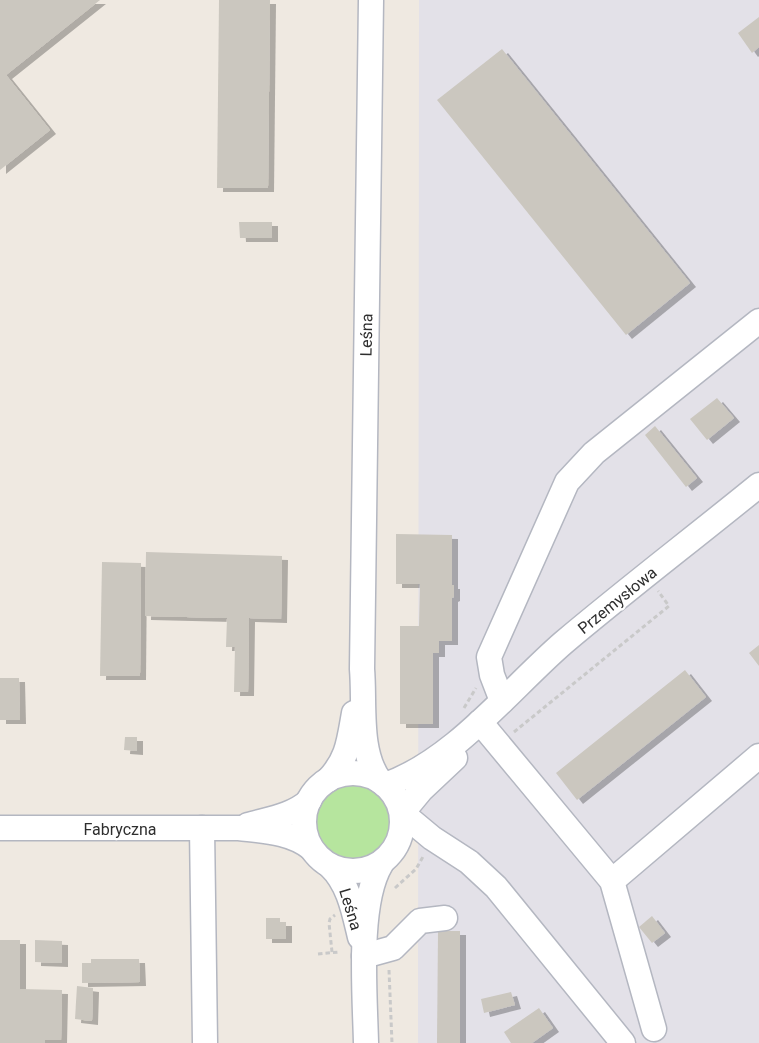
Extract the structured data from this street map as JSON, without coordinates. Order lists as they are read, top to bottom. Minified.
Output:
{"streets":{"street":["Leśna","Przemysłowa","Fabryczna"]},"crossings":[["Leśna","Przemysłowa"],["Leśna","Fabryczna"],["Przemysłowa","Fabryczna"]]}
